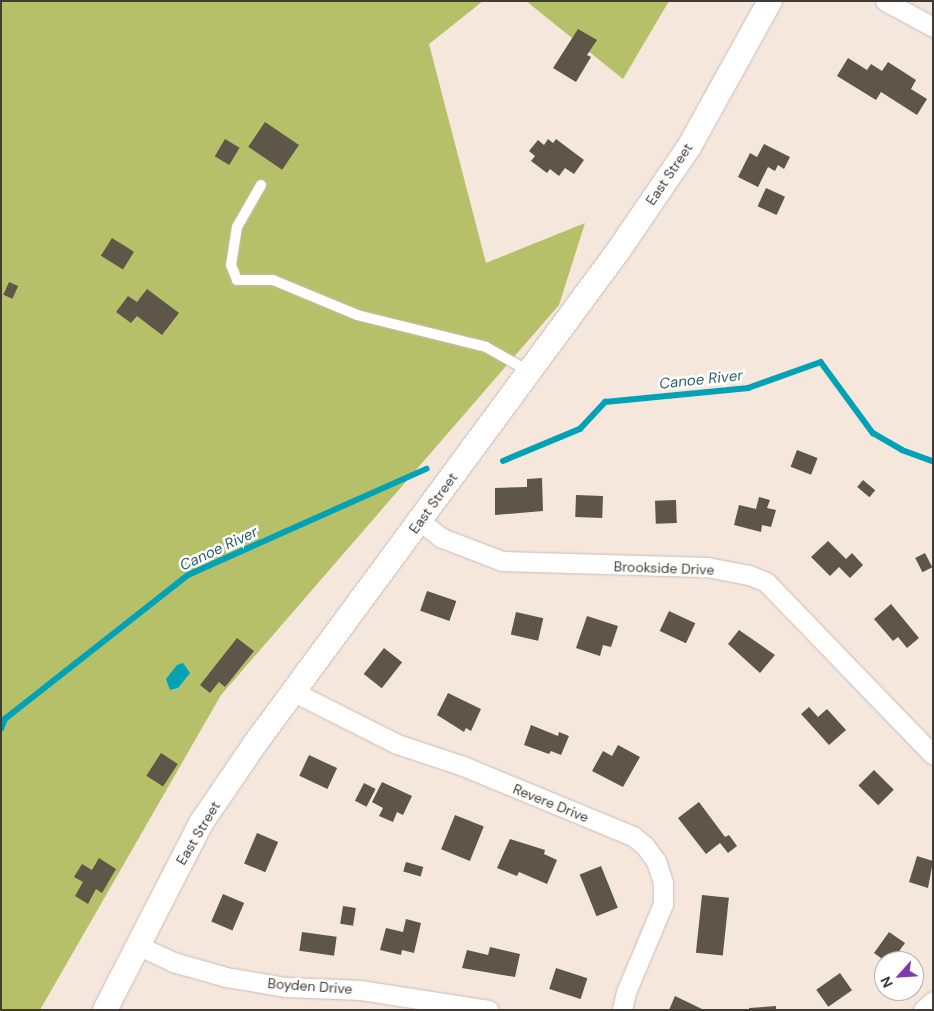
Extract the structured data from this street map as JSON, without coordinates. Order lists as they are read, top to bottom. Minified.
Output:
{"streets":{"street":["East Street","Brookside Drive","Revere Drive","Boyden Drive"]},"crossings":[["East Street","Brookside Drive"],["East Street","Revere Drive"],["East Street","Boyden Drive"]],"water":["Canoe River"],"north":"bottom left"}
